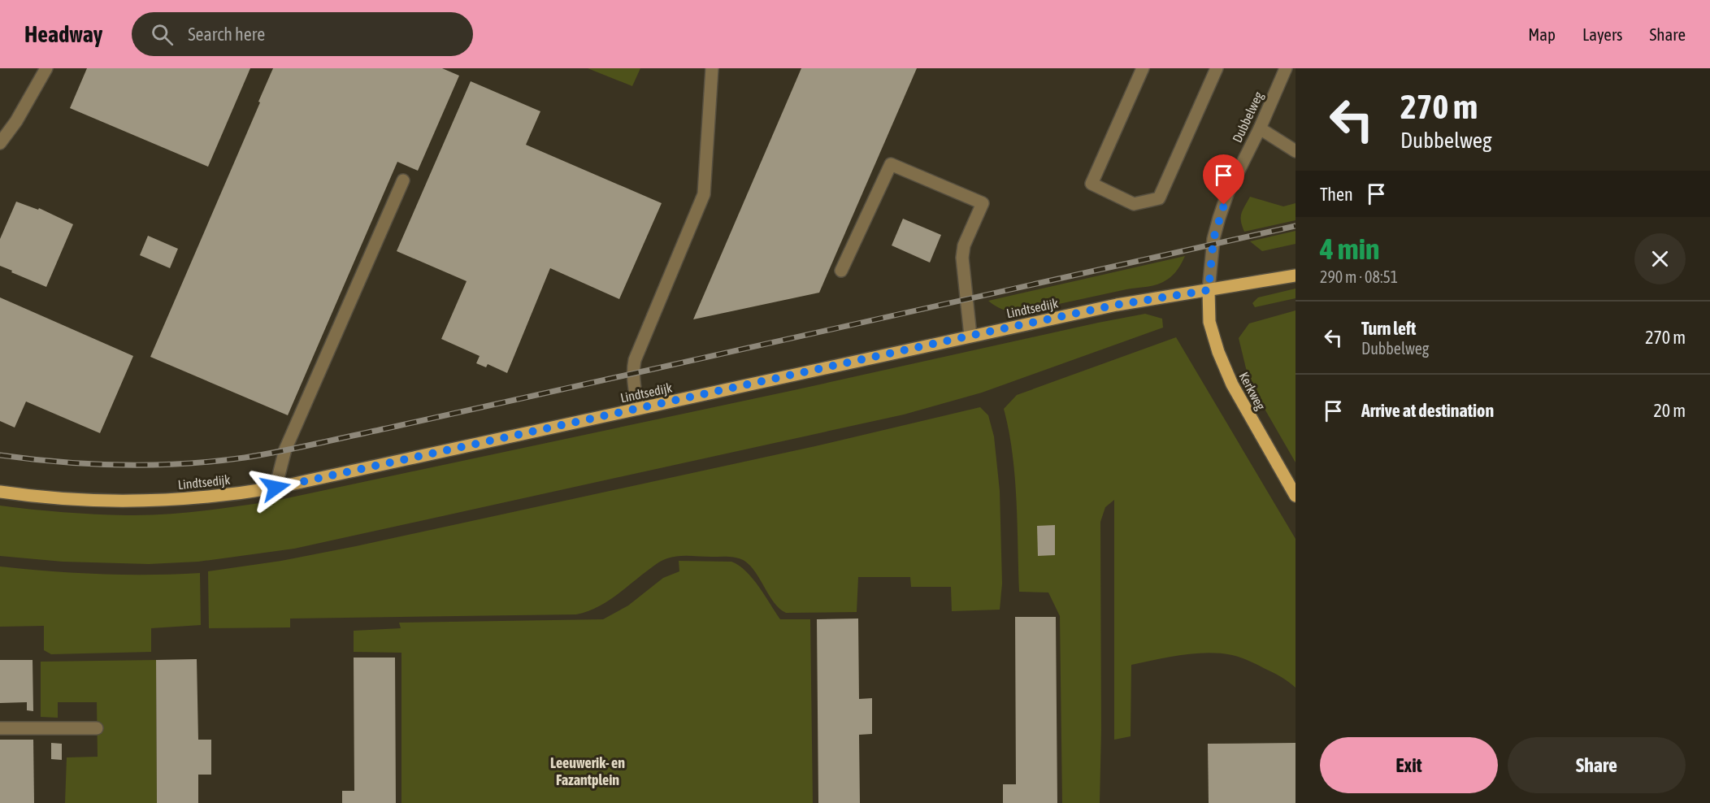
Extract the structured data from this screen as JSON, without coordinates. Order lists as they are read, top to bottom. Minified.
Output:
{"streets":{"main road":["Lindtsedijk","Kerkweg"],"street":["Dubbelweg"]},"crossings":[["Dubbelweg","Lindtsedijk"],["Dubbelweg","Kerkweg"],["Lindtsedijk","Kerkweg"]],"districts":["Leeuwerik- en Fazantplein"],"page":{"header":"Headway","search":"Search here","nav":["Map","Layers","Share"],"turn":["270 m","Dubbelweg"],"then":"Then","heading":["4 min","290 m · 08:51"],"list":[{"name":"Turn left","note":"Dubbelweg","value":"270 m"},{"name":"Arrive at destination","value":"20 m"}],"buttons":["Exit","Share"]}}
